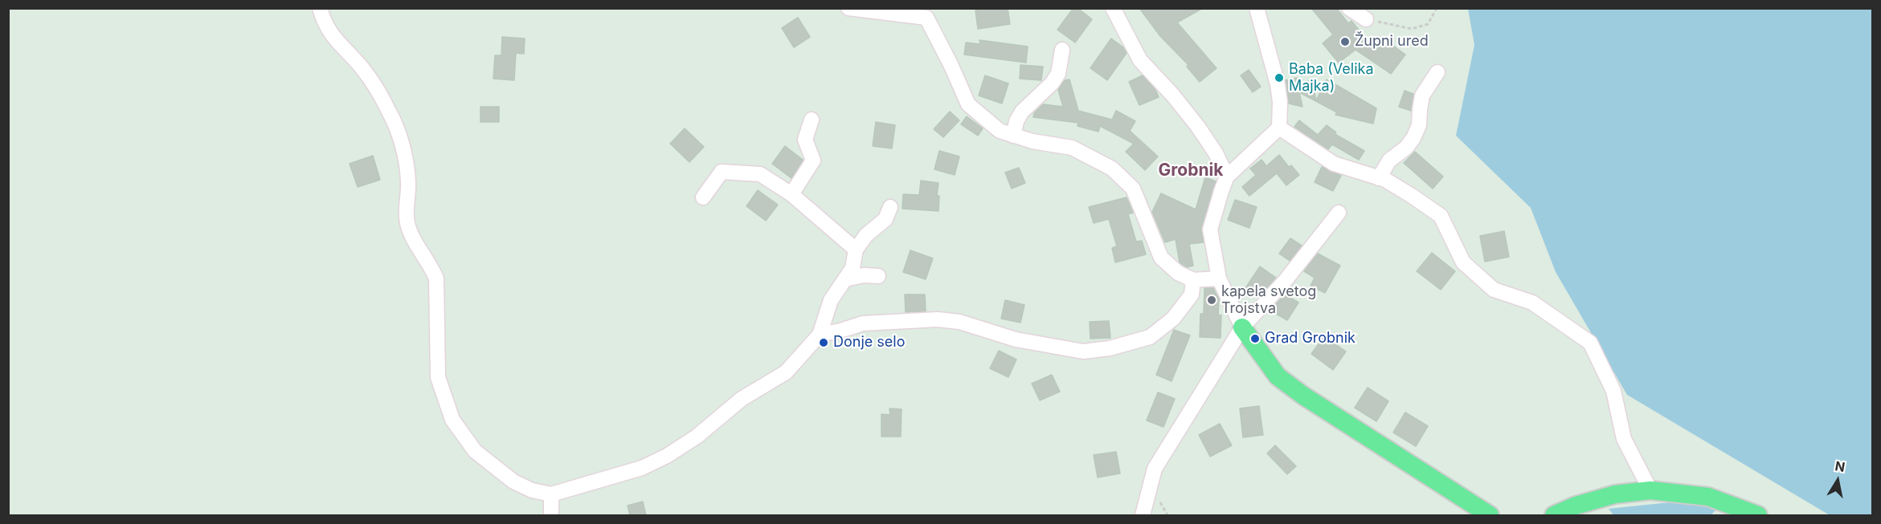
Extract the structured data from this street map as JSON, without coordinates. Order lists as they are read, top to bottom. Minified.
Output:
{"districts":["Grobnik"],"places":["Župni ured","Baba (Velika Majka)","kapela svetog Trojstva","Grad Grobnik","Donje selo"],"north":"top"}
